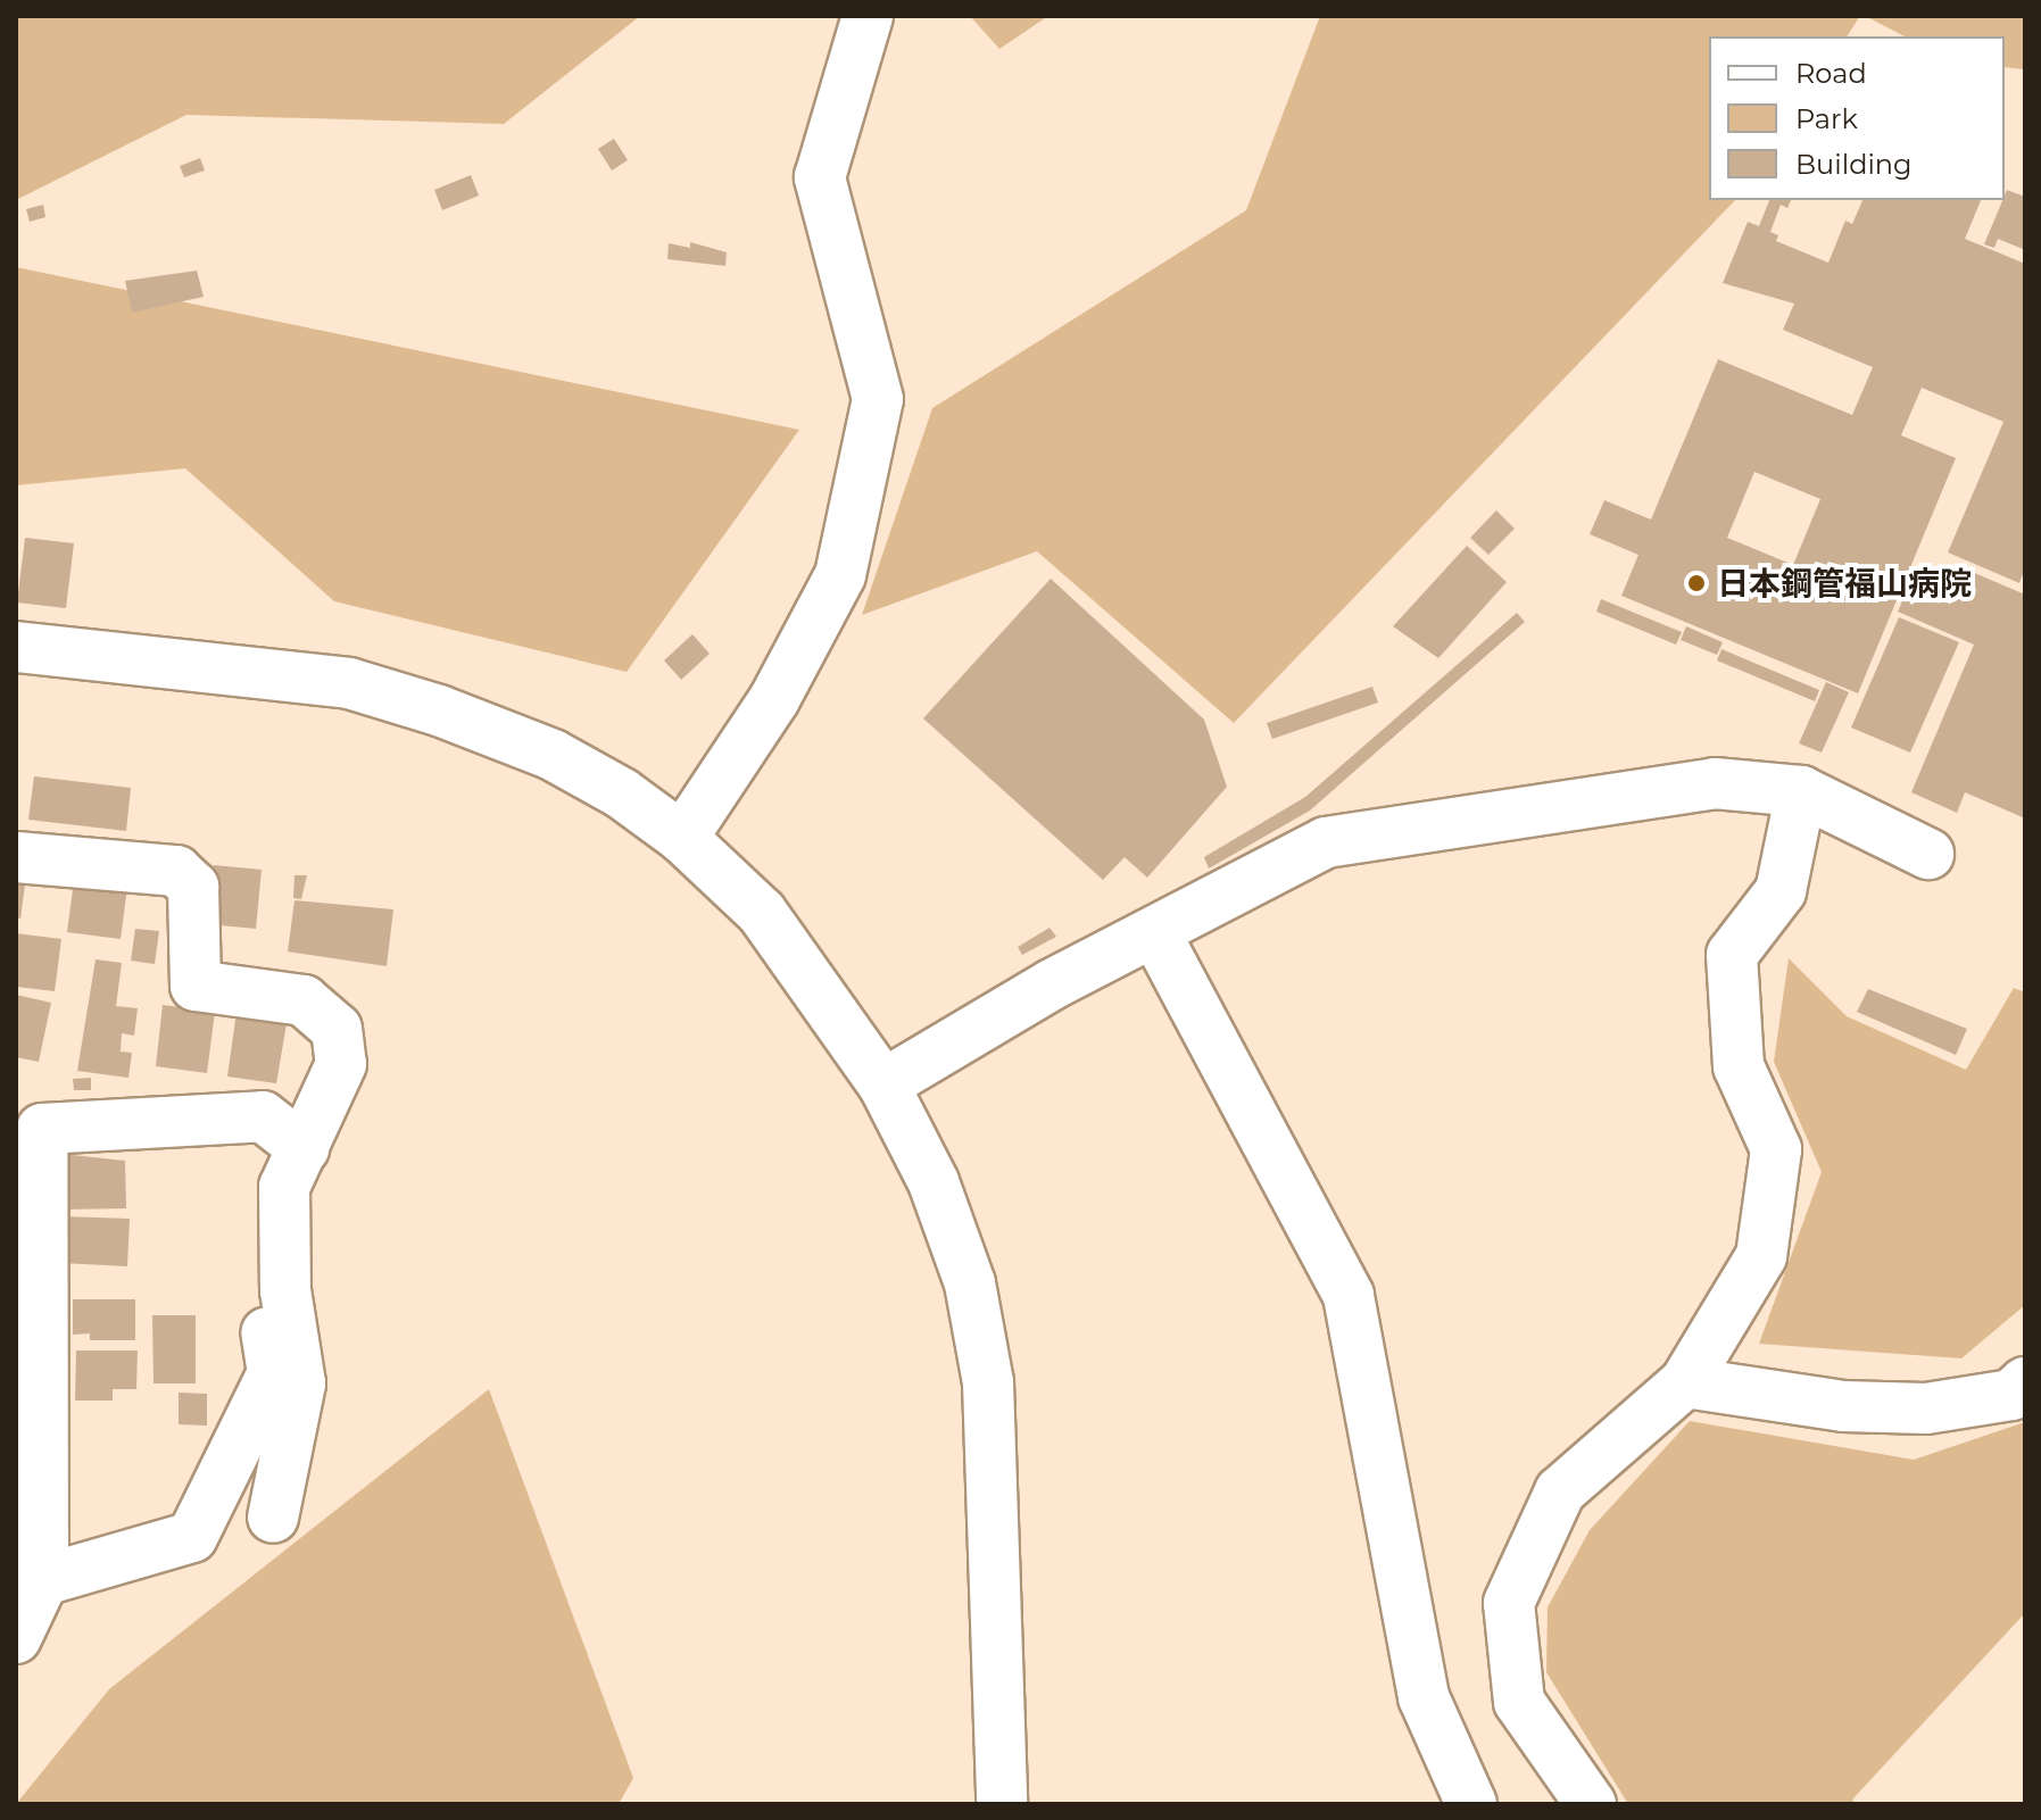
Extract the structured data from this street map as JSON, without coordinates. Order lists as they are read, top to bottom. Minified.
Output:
{"places":["日本鋼管福山病院"],"legend":["Road","Park","Building"]}
